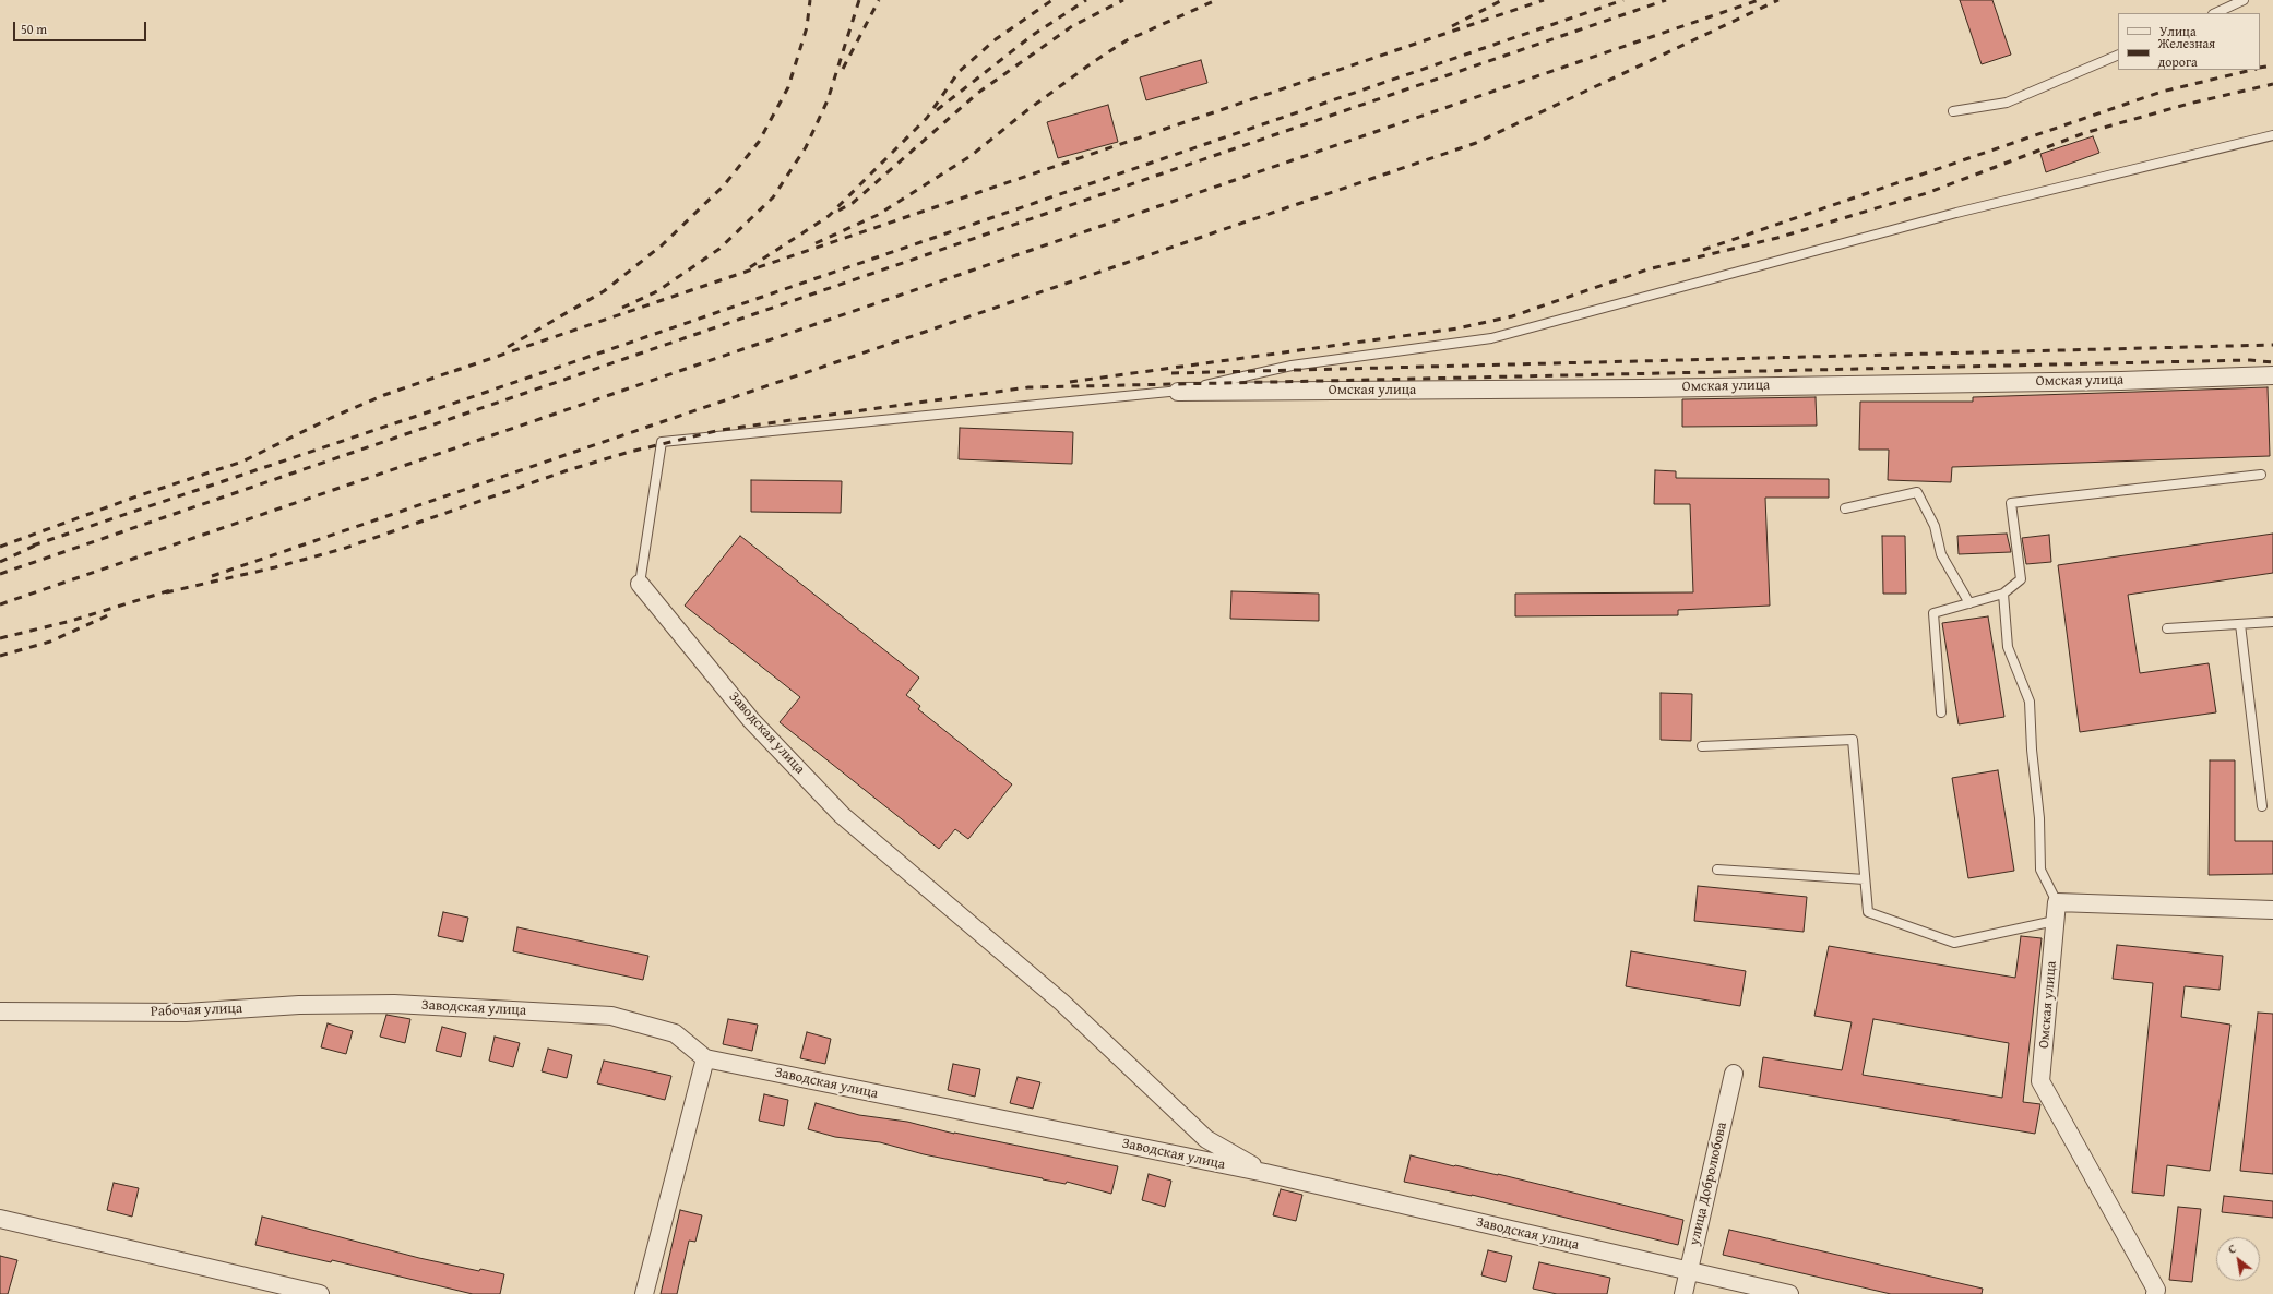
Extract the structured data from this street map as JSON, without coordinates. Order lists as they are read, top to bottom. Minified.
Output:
{"streets":{"street":["Омская улица","Заводская улица","Рабочая улица","улица Добролюбова"]},"crossings":[["Заводская улица","Рабочая улица"],["Заводская улица","улица Добролюбова"]],"legend":["Улица","Железная дорога"],"scale_bar":"50 m","north":"top left"}
